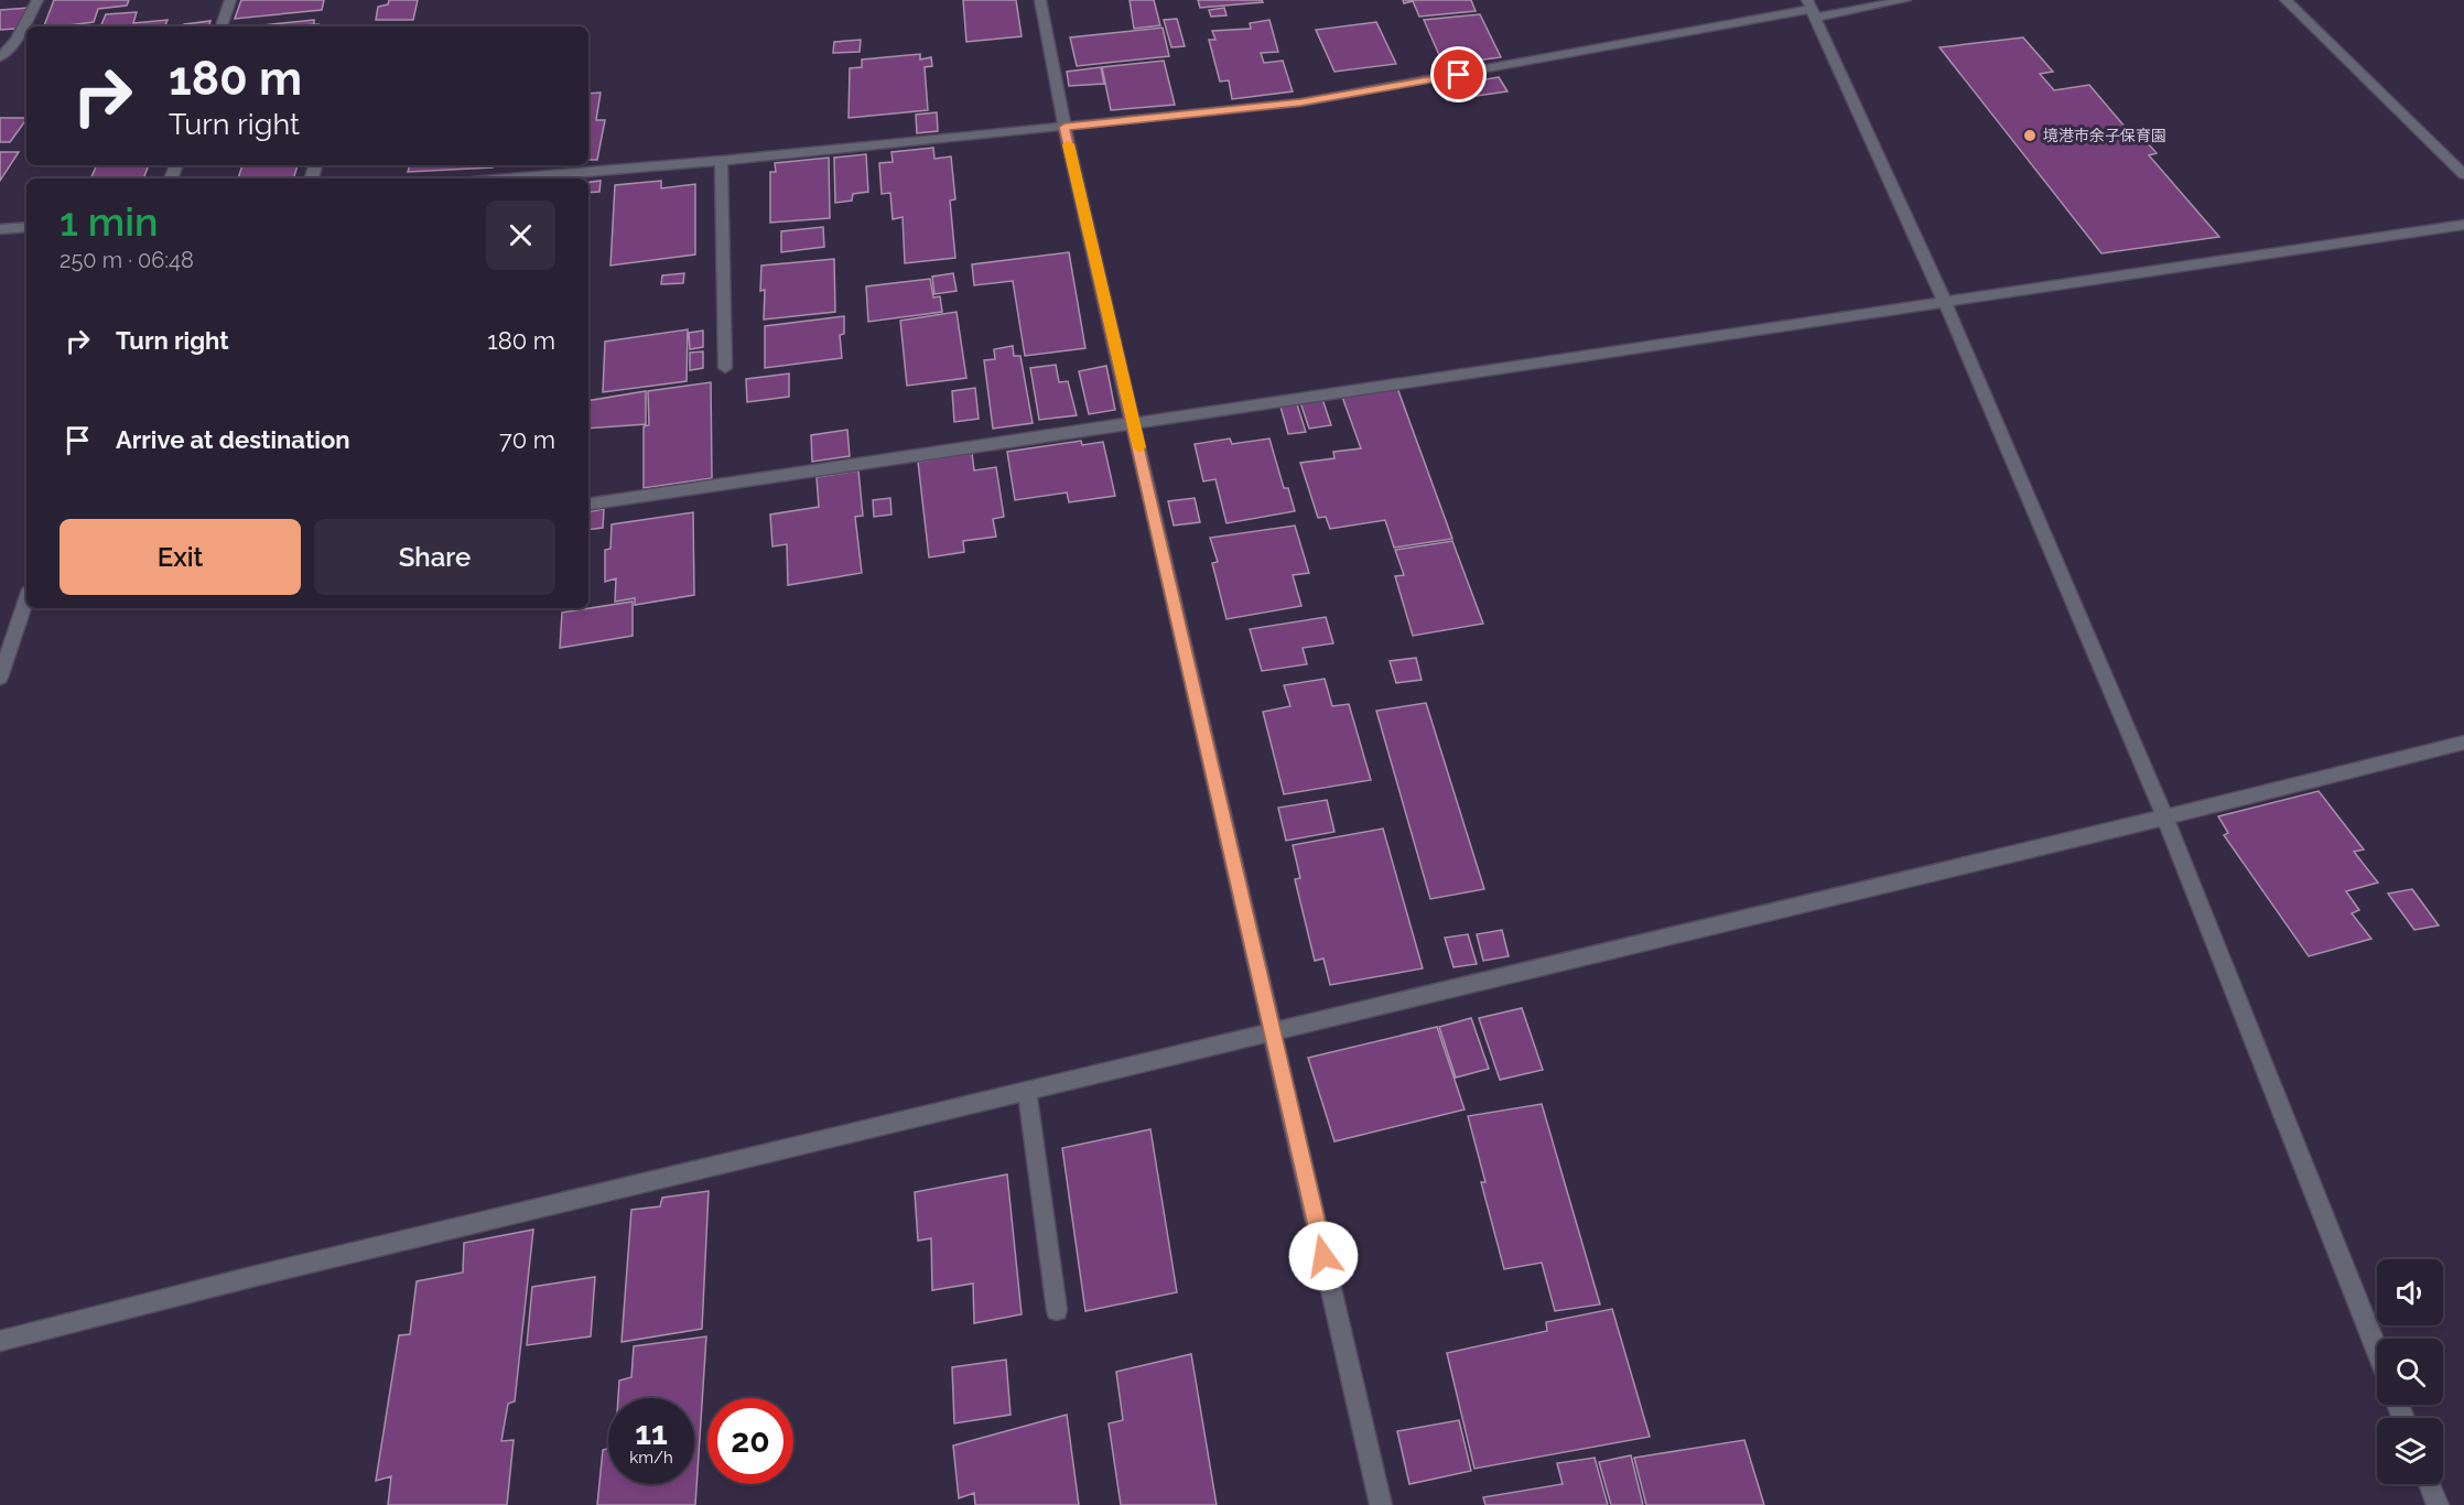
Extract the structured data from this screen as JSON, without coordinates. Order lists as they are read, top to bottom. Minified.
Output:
{"places":["境港市余子保育園"],"page":{"turn":["180 m","Turn right"],"heading":["1 min","250 m · 06:48"],"list":[{"name":"Turn right","value":"180 m"},{"name":"Arrive at destination","value":"70 m"}],"buttons":["Exit","Share"],"speed":"11 km/h","limit":"20"}}
